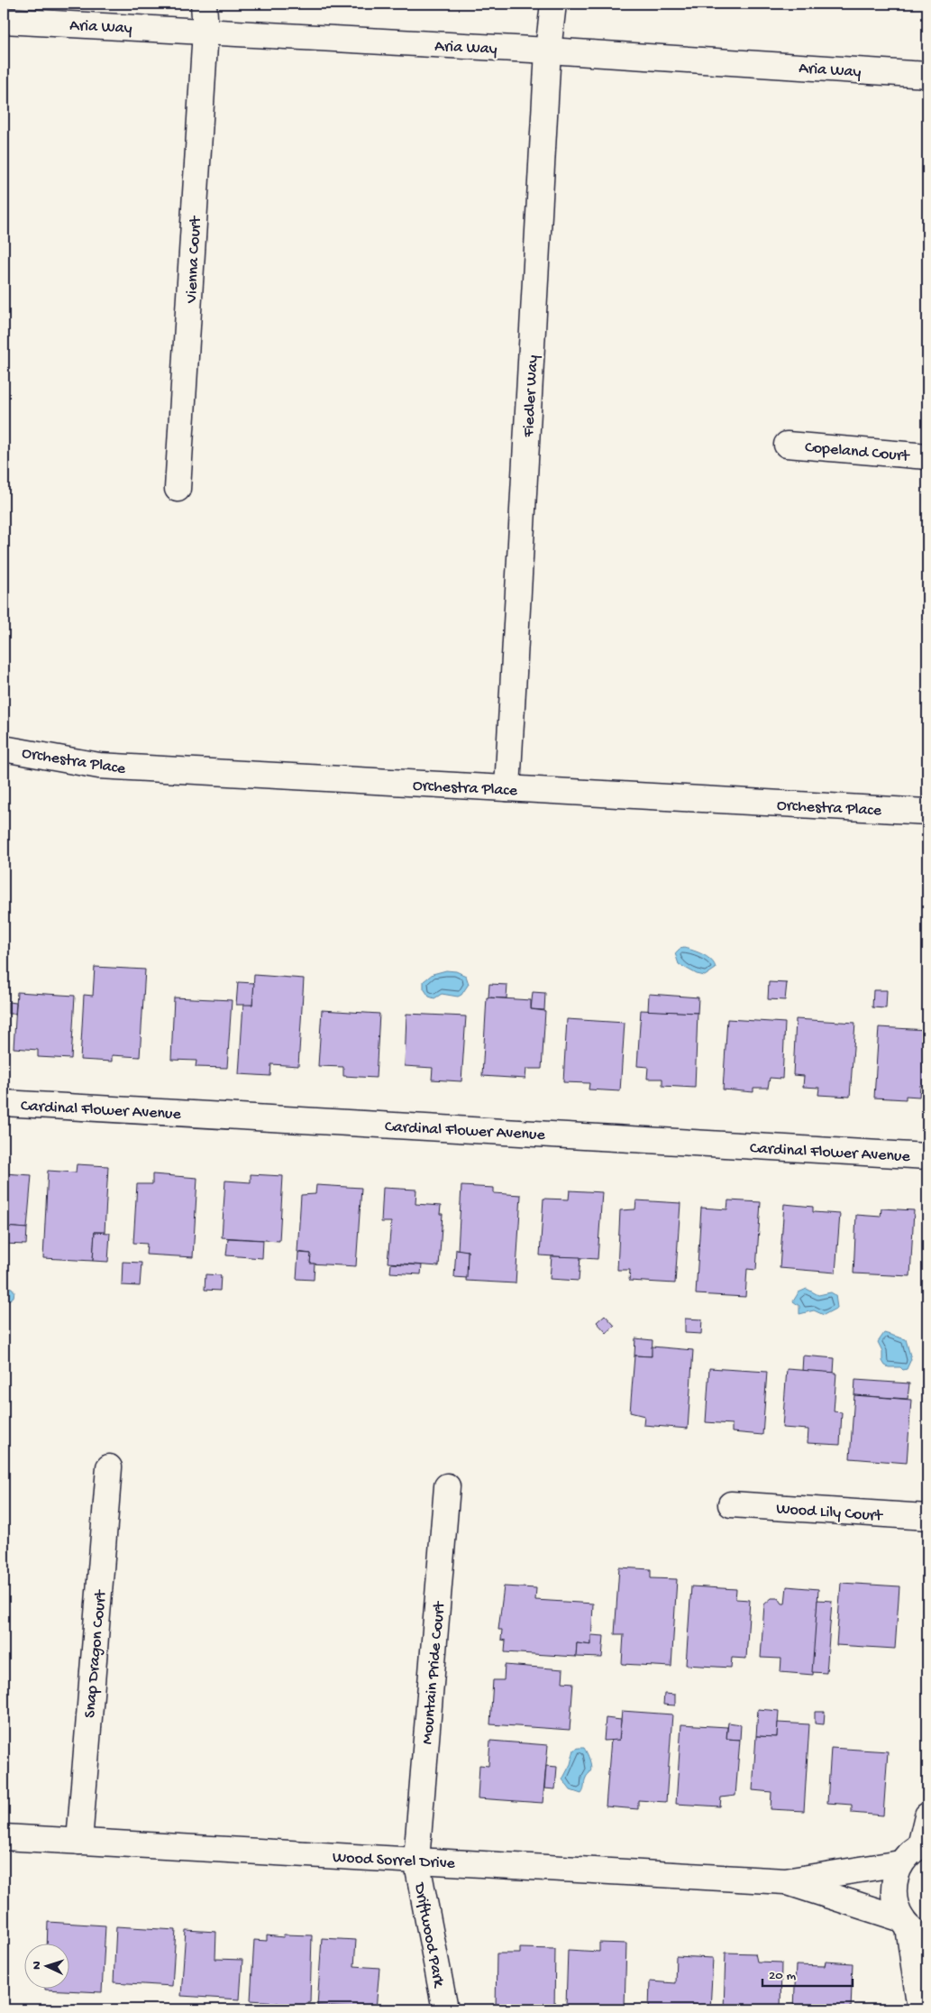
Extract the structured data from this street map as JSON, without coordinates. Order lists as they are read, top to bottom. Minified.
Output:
{"streets":{"street":["Aria Way","Vienna Court","Fiedler Way","Copeland Court","Orchestra Place","Cardinal Flower Avenue","Wood Lily Court","Snap Dragon Court","Mountain Pride Court","Wood Sorrel Drive","Driftwood Park"]},"crossings":[["Aria Way","Vienna Court"],["Aria Way","Fiedler Way"],["Fiedler Way","Orchestra Place"],["Snap Dragon Court","Wood Sorrel Drive"],["Mountain Pride Court","Wood Sorrel Drive"],["Mountain Pride Court","Driftwood Park"],["Wood Sorrel Drive","Driftwood Park"]],"scale_bar":"20 m","north":"left"}
